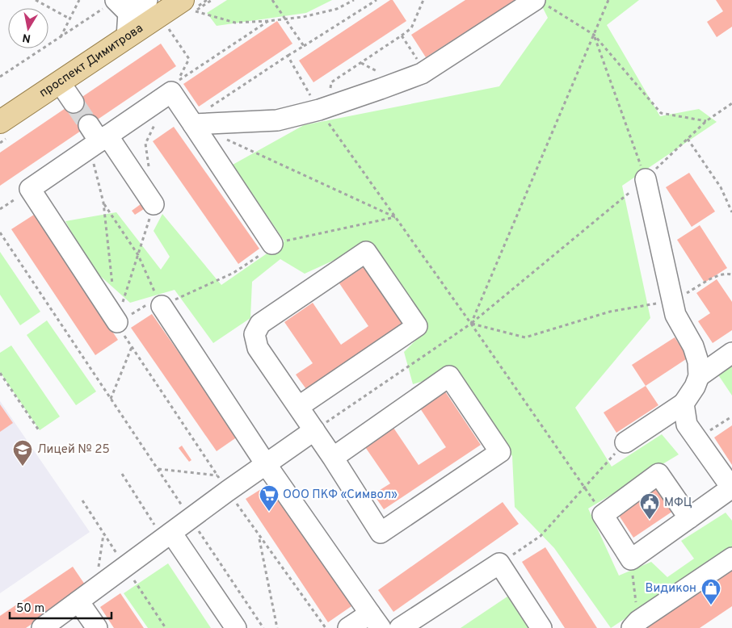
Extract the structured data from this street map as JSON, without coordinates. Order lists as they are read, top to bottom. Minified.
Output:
{"streets":{"main road":["проспект Димитрова"]},"places":{"school or university":["Лицей № 25"],"supermarket":["ООО ПКФ «Символ»"],"public building":["МФЦ"],"shop":["Видикон"]},"scale_bar":"50 m","north":"bottom"}
